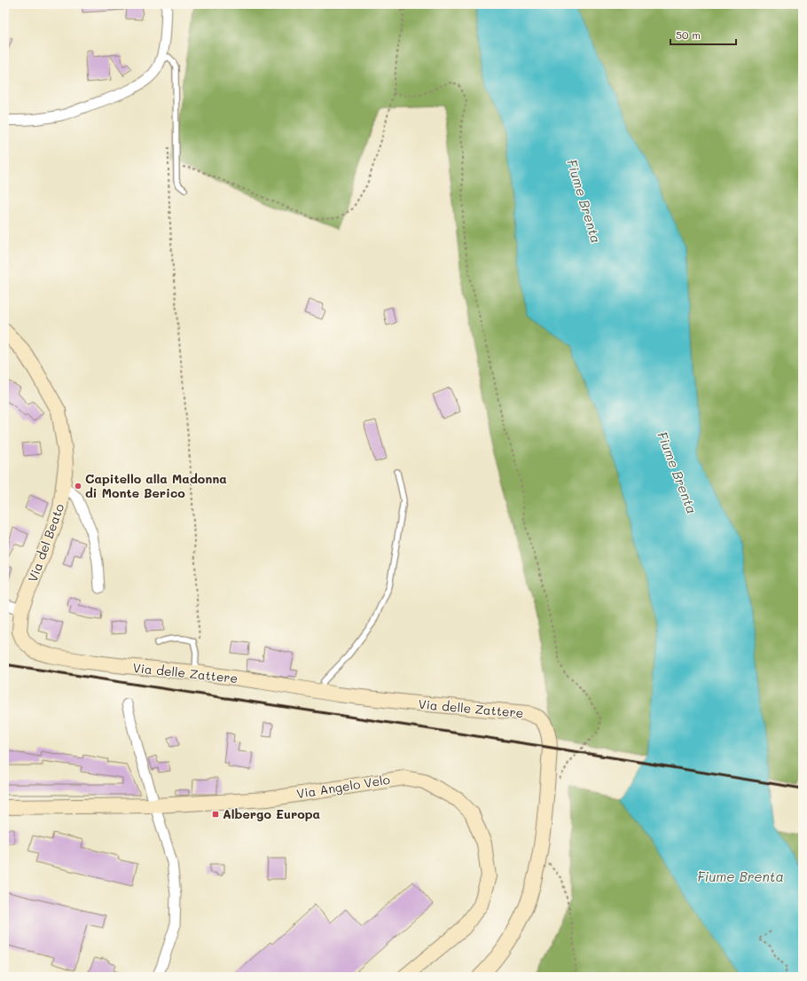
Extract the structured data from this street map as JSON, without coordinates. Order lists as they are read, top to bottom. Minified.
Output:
{"streets":{"street":["Via del Beato","Via delle Zattere","Via Angelo Velo"]},"crossings":[["Via del Beato","Via delle Zattere"]],"water":["Fiume Brenta"],"places":{"other":["Capitello alla Madonna di Monte Berico"],"transit":["Albergo Europa"]},"scale_bar":"50 m"}
